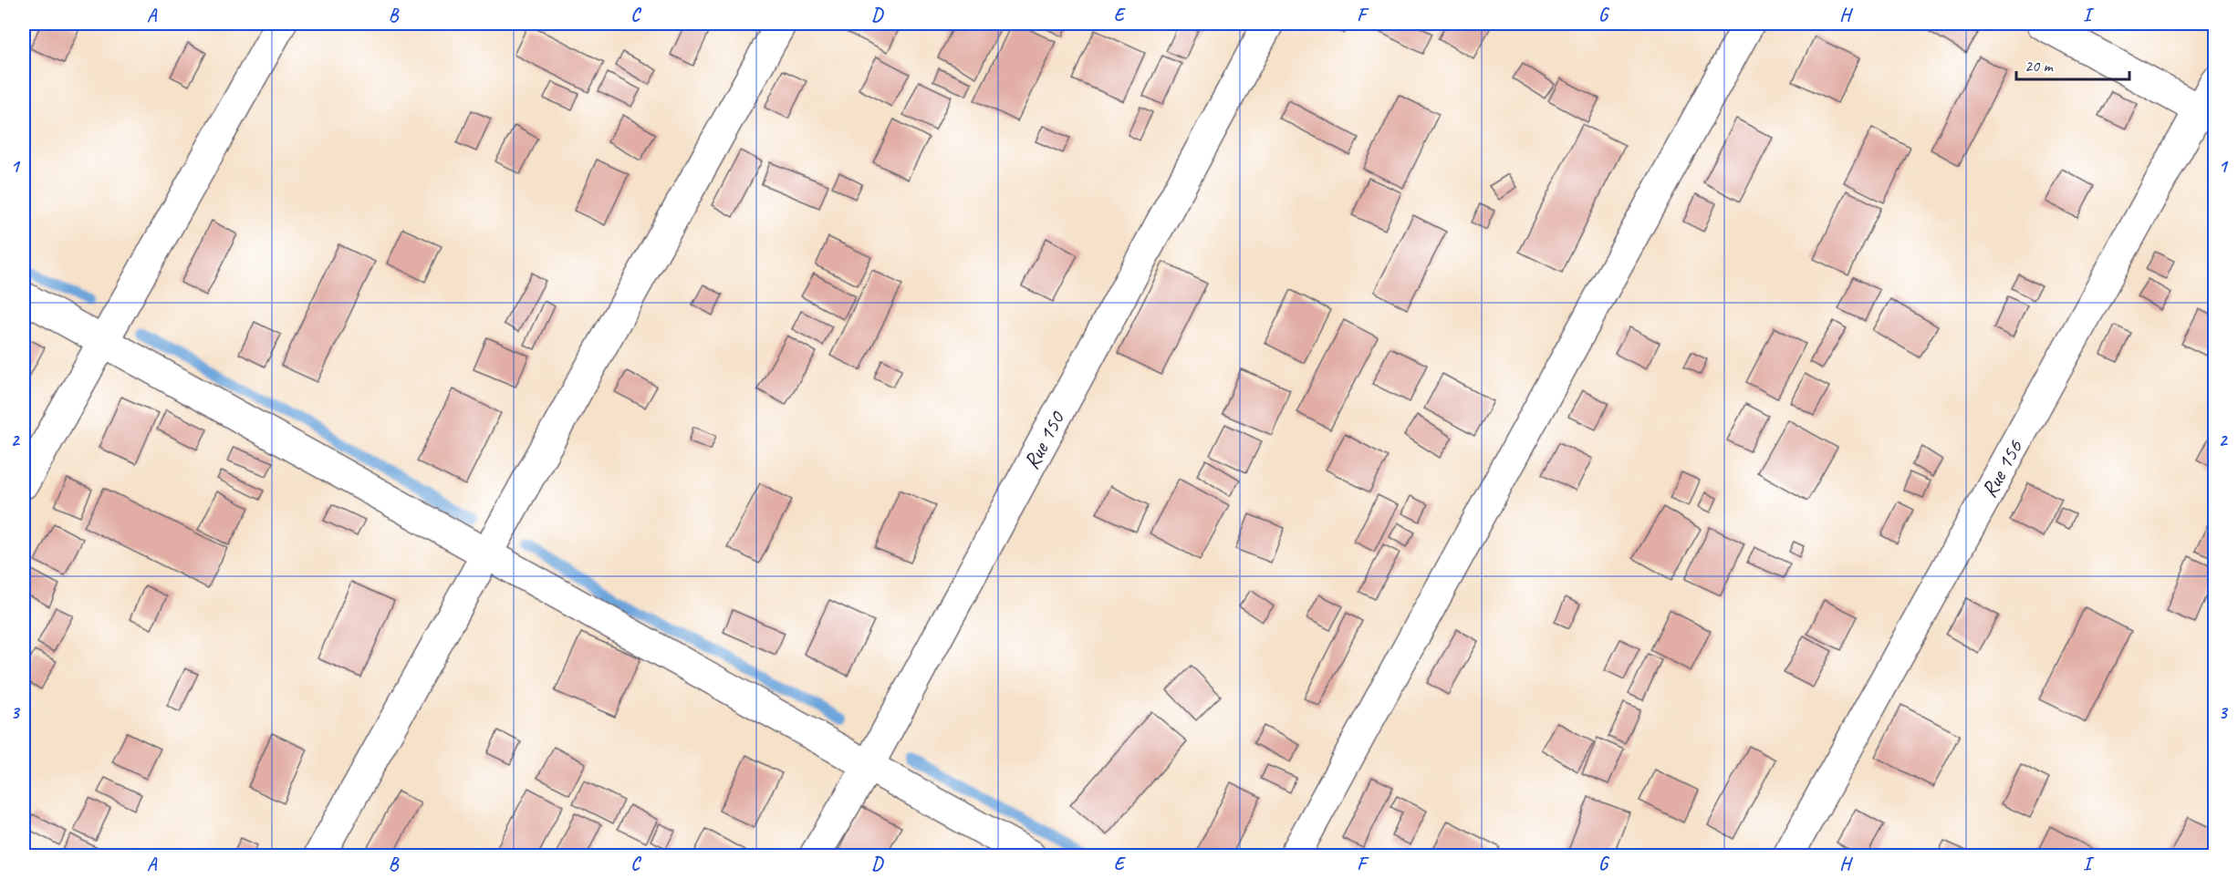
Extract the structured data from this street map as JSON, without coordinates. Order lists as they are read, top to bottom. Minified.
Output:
{"streets":{"street":["Rue 150","Rue 156"]},"scale_bar":"20 m","grid":{"columns":["A","B","C","D","E","F","G","H","I"],"rows":["1","2","3"]}}
